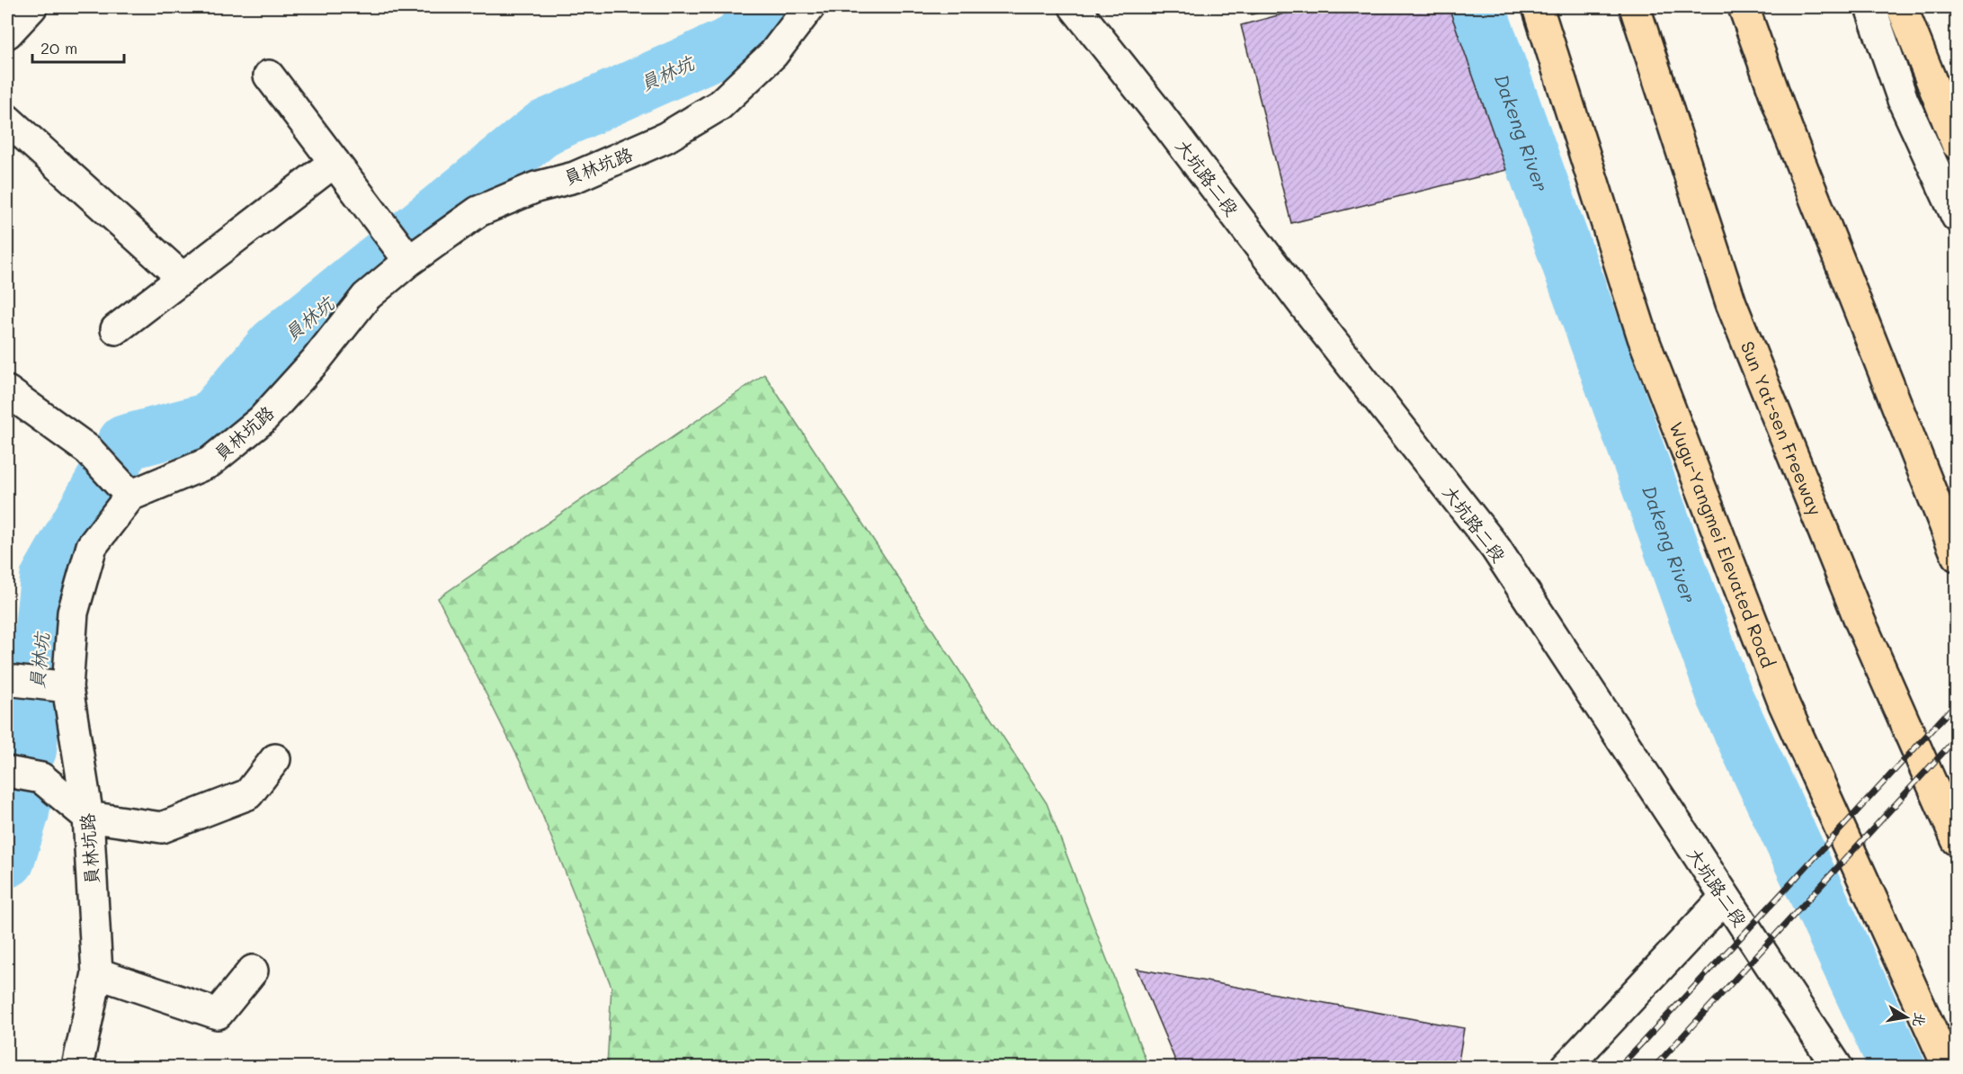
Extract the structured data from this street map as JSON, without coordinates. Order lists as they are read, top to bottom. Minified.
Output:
{"streets":{"highway":["Sun Yat-sen Freeway","Wugu-Yangmei Elevated Road"],"street":["員林坑路","大坑路二段"]},"water":["員林坑","Dakeng River"],"scale_bar":"20 m","north":"right"}
